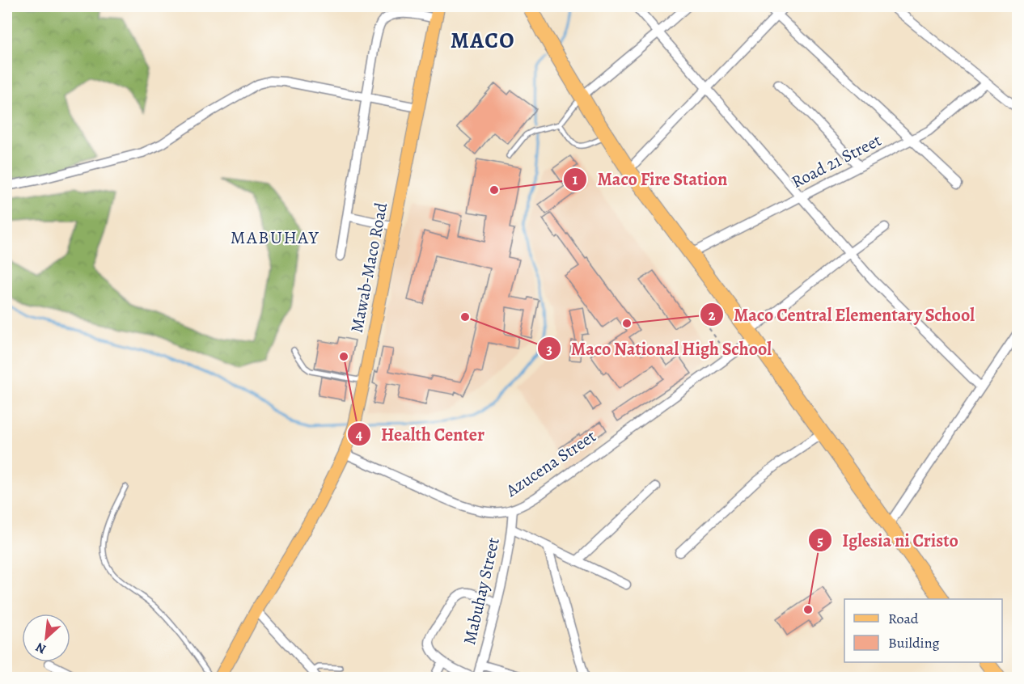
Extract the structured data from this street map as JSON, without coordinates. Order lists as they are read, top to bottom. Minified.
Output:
{"streets":{"main road":["Mawab-Maco Road"],"street":["Road 21 Street","Azucena Street","Mabuhay Street"]},"crossings":[["Mawab-Maco Road","Azucena Street"],["Azucena Street","Mabuhay Street"]],"districts":["MACO","MABUHAY"],"places":["Maco Fire Station","Maco National High School","Maco Central Elementary School","Health Center","Iglesia ni Cristo"],"legend":["Road","Building"],"north":"bottom left"}
